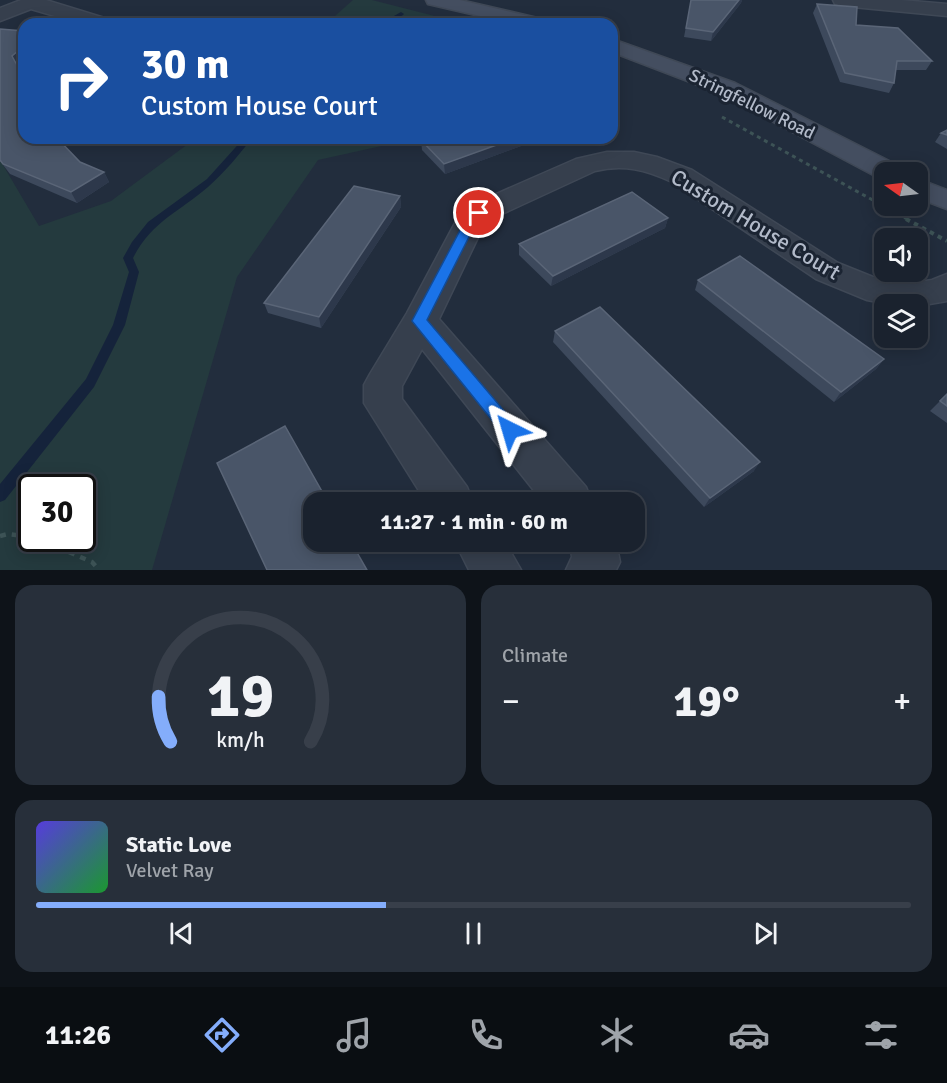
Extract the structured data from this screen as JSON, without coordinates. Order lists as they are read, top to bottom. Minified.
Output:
{"streets":{"main road":["Stringfellow Road"],"street":["Custom House Court"]},"north":"left","page":{"turn":["30 m","Custom House Court"],"limit":"30","trip":"11:27 · 1 min · 60 m","tile":"Climate","heat":["−","19°","+"],"song":["Static Love","Velvet Ray"],"tabs":"11:26","gauge":["19","km/h"]}}
